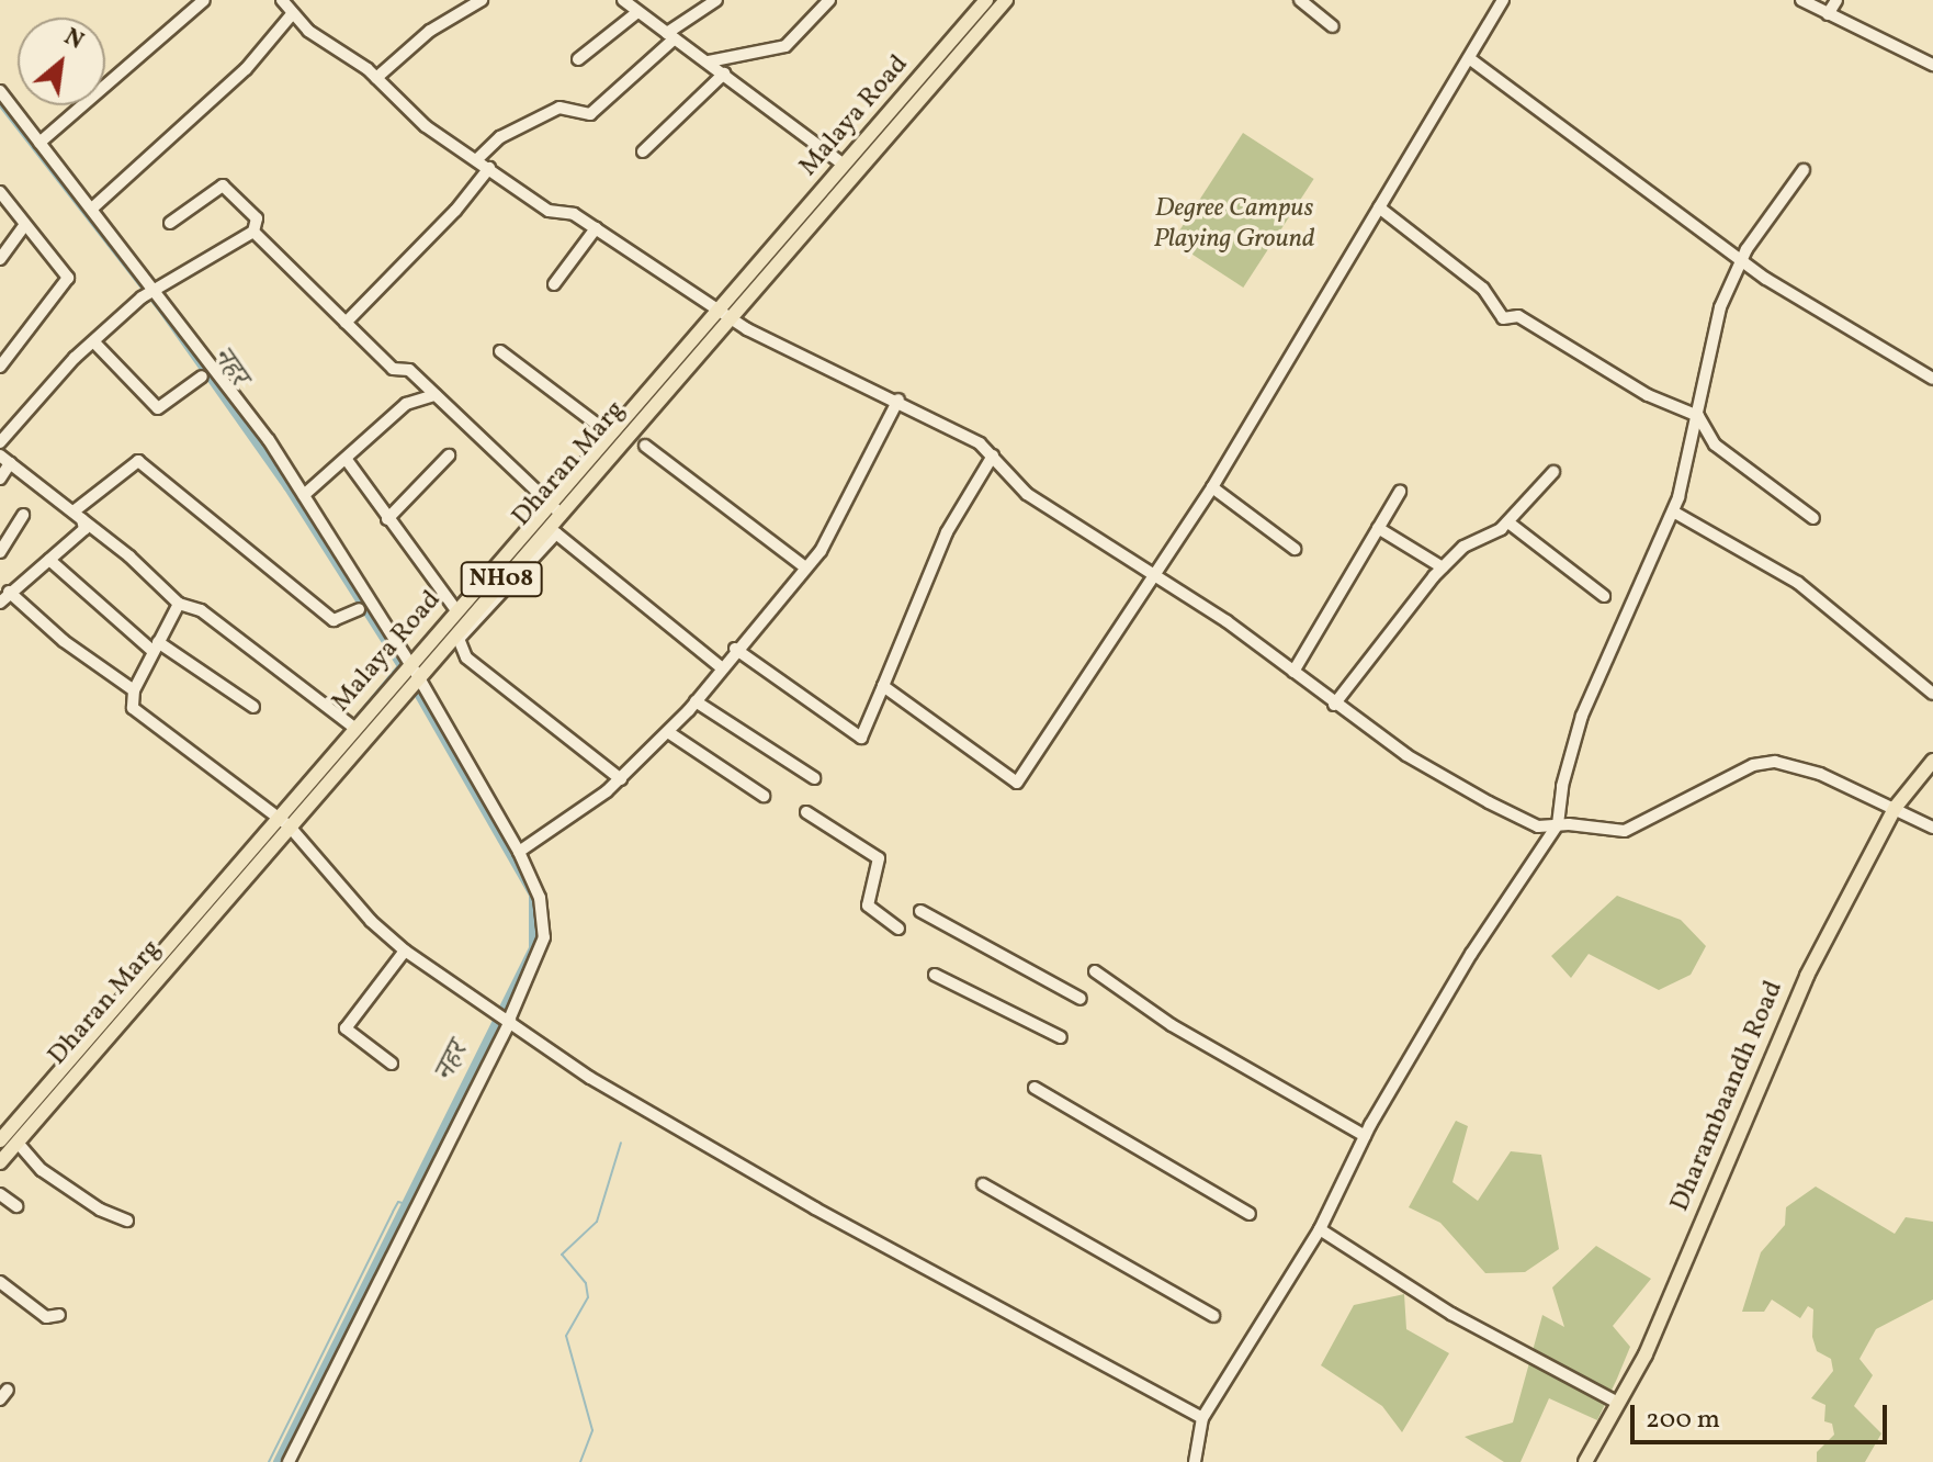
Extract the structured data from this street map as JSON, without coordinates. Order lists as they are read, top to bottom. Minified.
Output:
{"streets":{"main road":["Malaya Road","Dharan Marg","NH08","Dharambaandh Road"]},"crossings":[["Malaya Road","Dharan Marg"]],"water":["नहर"],"parks":["Degree Campus Playing Ground"],"scale_bar":"200 m","north":"top right"}
